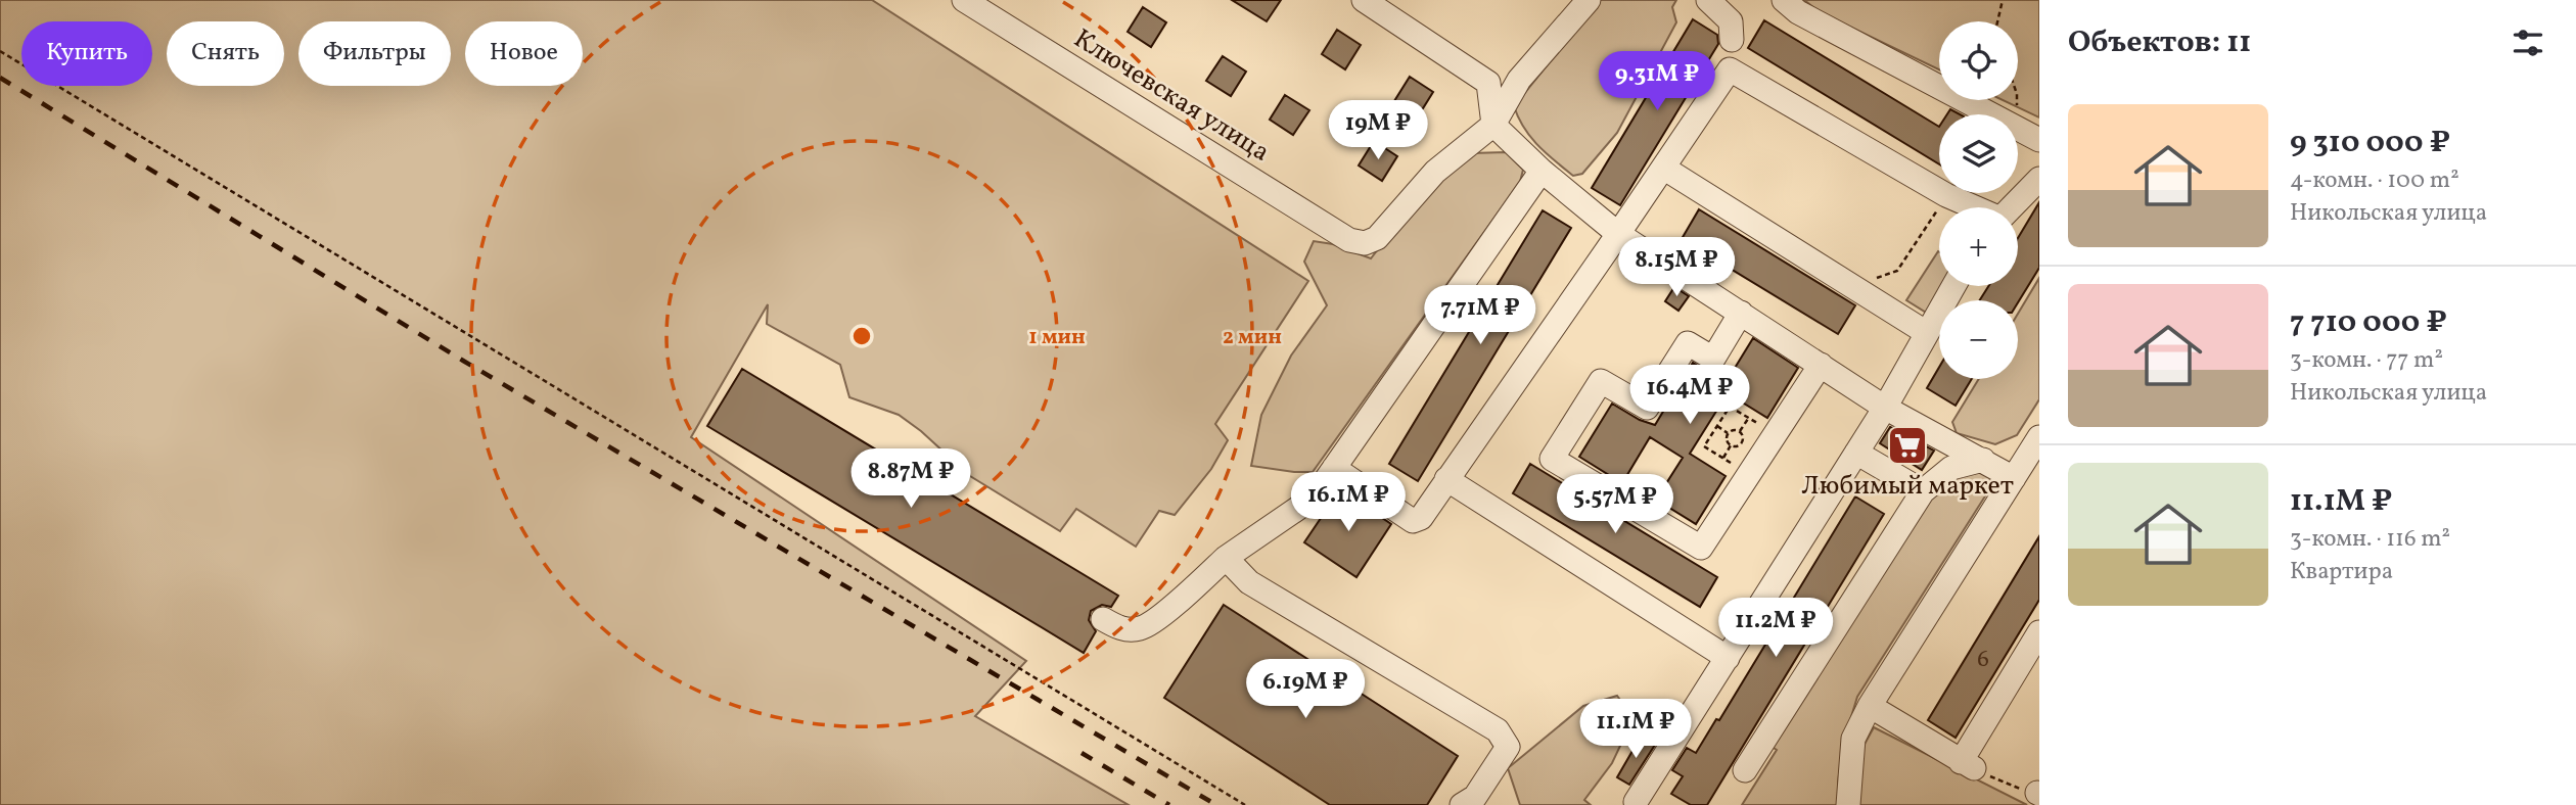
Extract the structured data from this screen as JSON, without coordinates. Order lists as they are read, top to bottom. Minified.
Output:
{"streets":{"street":["Ключевская улица"]},"places":{"supermarket":["Любимый маркет"]},"house_numbers":["6"],"page":{"heading":"Объектов: 11","map_buttons":["+","−"],"chip":["Купить","Снять","Фильтры","Новое"],"price":["9.31M ₽","19M ₽","8.15M ₽","7.71M ₽","16.4M ₽","8.87M ₽","16.1M ₽","5.57M ₽","11.2M ₽","6.19M ₽","11.1M ₽"],"list":[{"name":"9 310 000 ₽","note":"4-комн. · 100 m² · Никольская улица"},{"name":"7 710 000 ₽","note":"3-комн. · 77 m² · Никольская улица"},{"name":"11.1M ₽","note":"3-комн. · 116 m² · Квартира"}]},"rings":["1 мин","2 мин"]}
